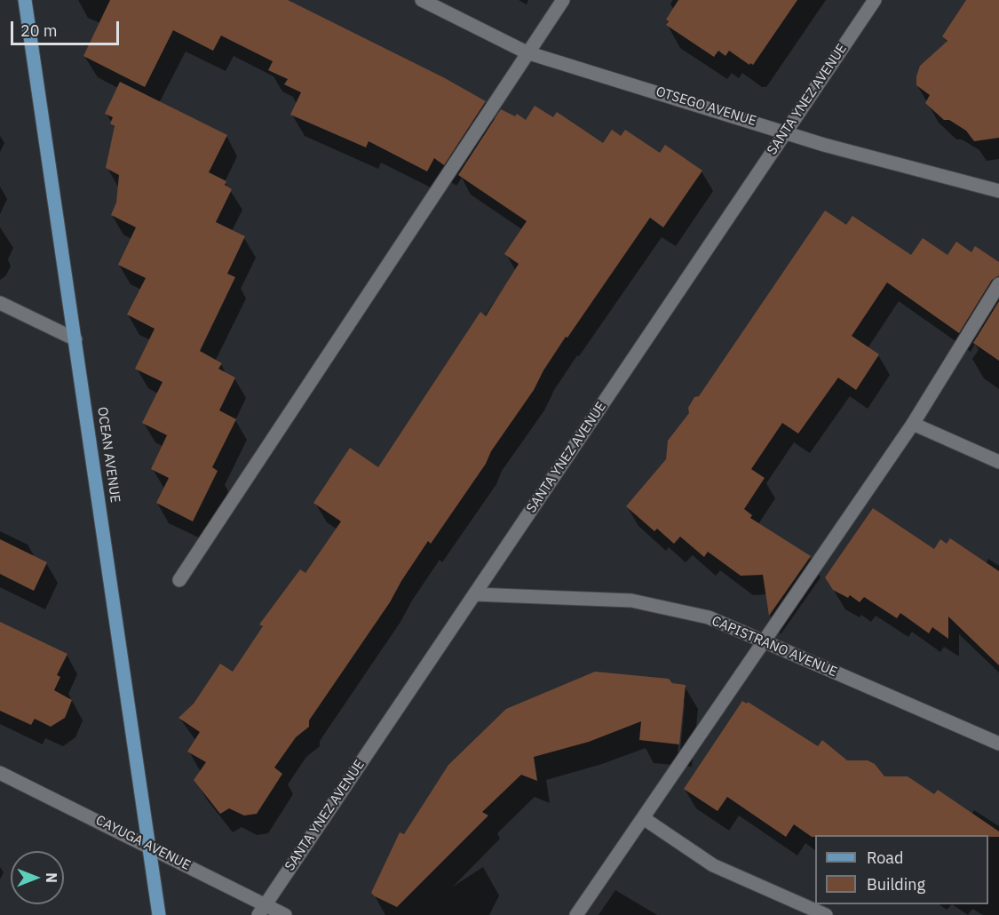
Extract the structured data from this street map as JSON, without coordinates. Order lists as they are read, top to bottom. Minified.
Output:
{"streets":{"main road":["OCEAN AVENUE"],"street":["SANTA YNEZ AVENUE","OTSEGO AVENUE","CAPISTRANO AVENUE","CAYUGA AVENUE"]},"crossings":[["SANTA YNEZ AVENUE","OTSEGO AVENUE"],["SANTA YNEZ AVENUE","CAPISTRANO AVENUE"],["SANTA YNEZ AVENUE","CAYUGA AVENUE"],["OCEAN AVENUE","CAYUGA AVENUE"]],"legend":["Road","Building"],"scale_bar":"20 m","north":"right"}
